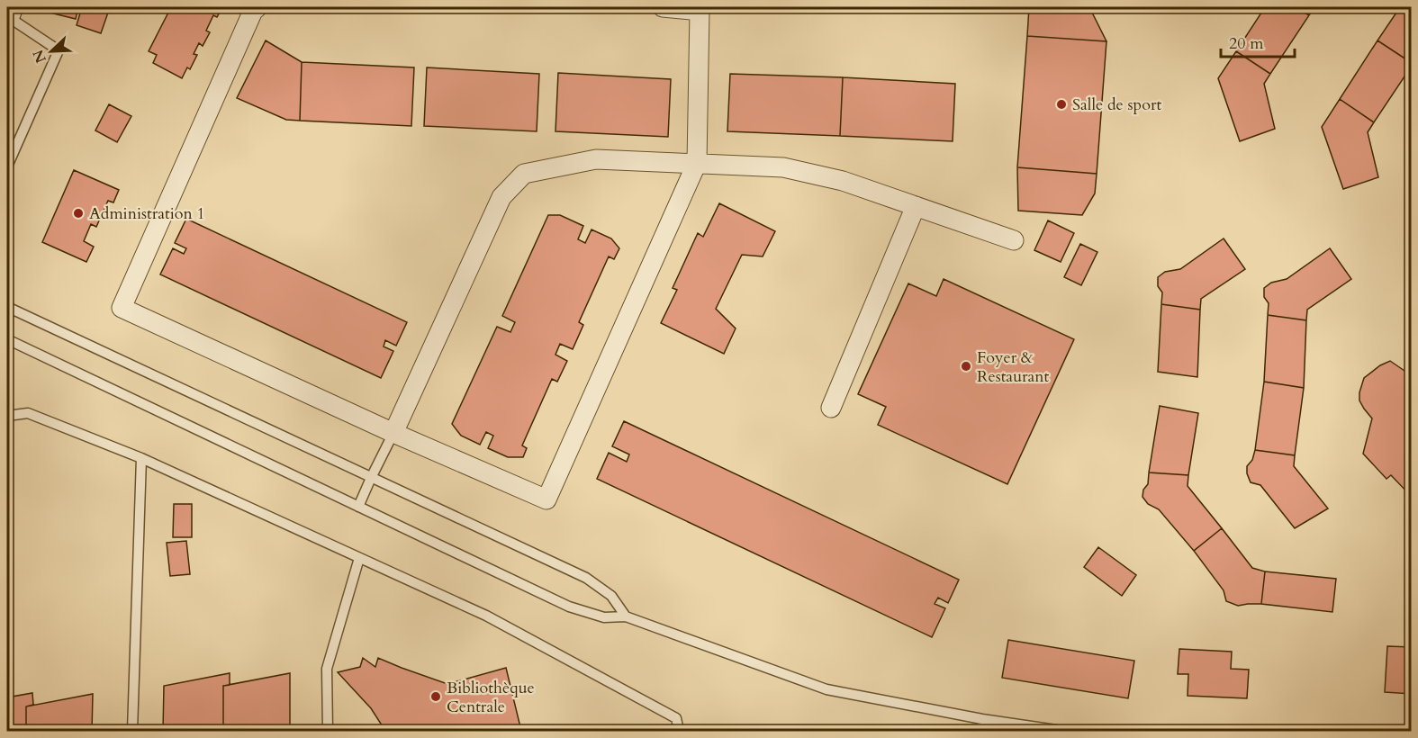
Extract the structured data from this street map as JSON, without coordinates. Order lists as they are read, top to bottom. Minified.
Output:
{"places":["Salle de sport","Administration 1","Foyer & Restaurant","Bibliothèque Centrale"],"scale_bar":"20 m","north":"bottom left"}
